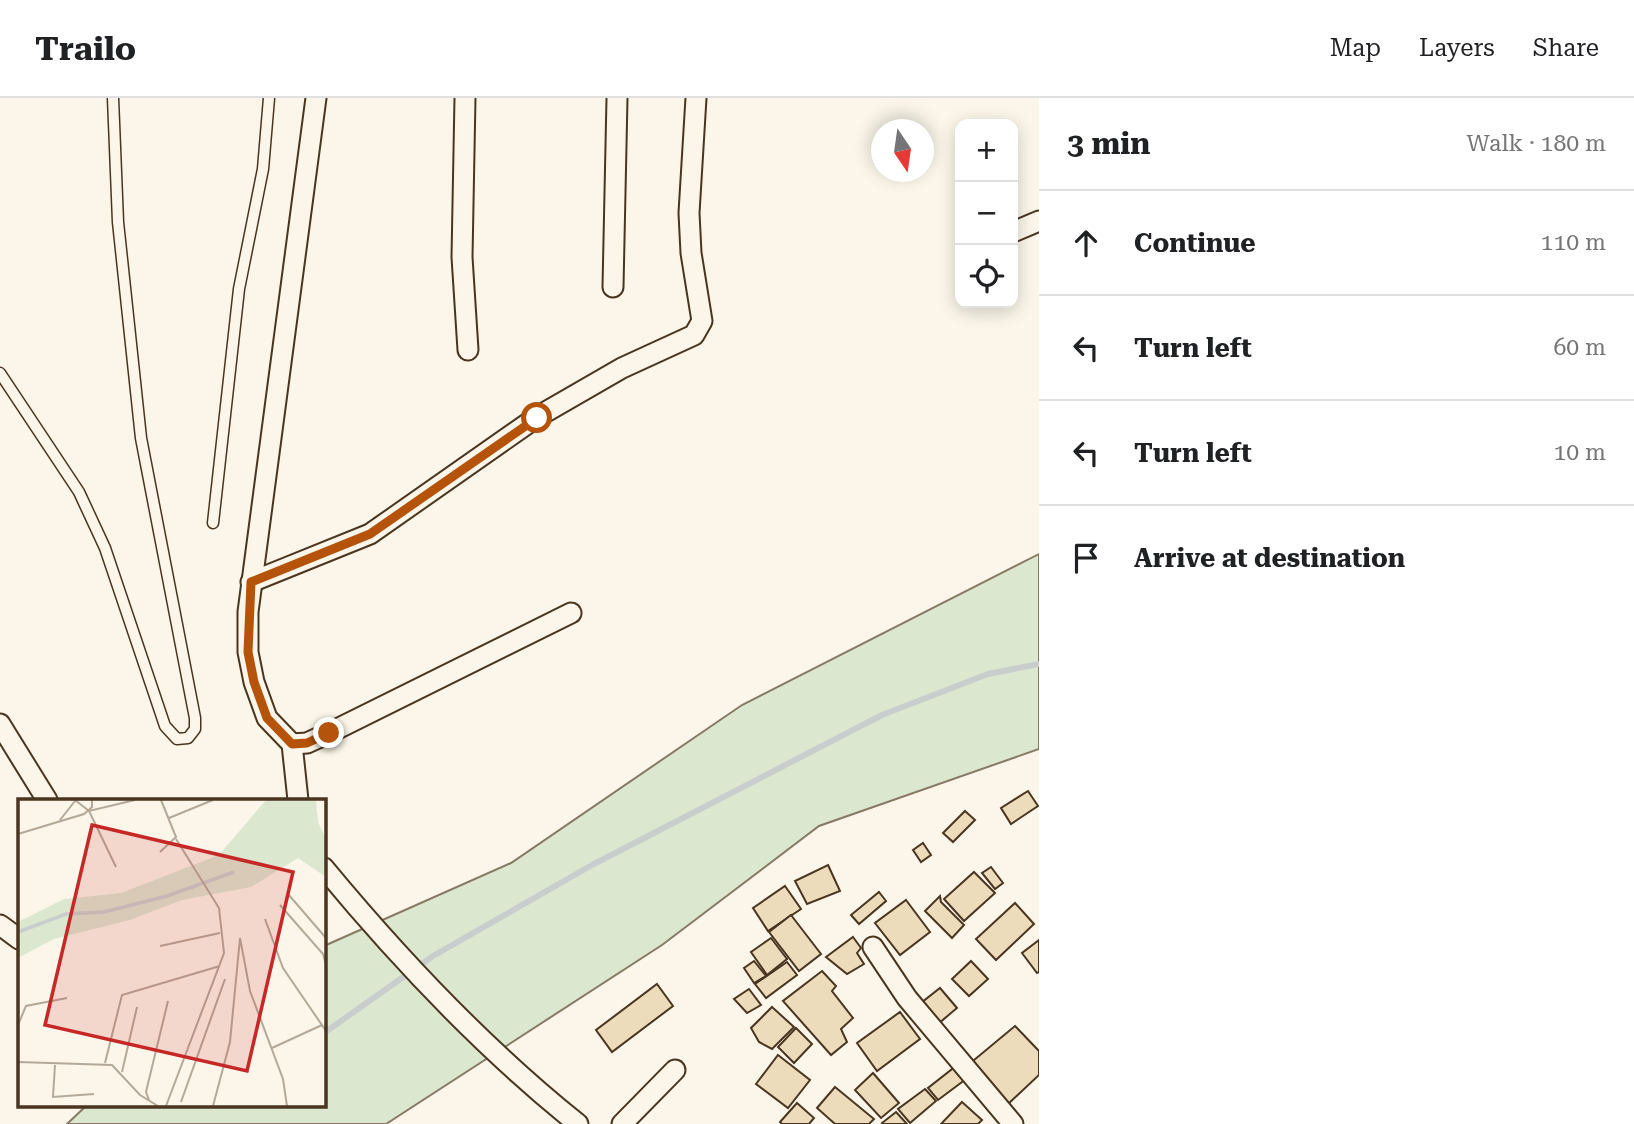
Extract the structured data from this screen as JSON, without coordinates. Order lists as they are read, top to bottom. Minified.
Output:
{"north":"bottom","page":{"header":"Trailo","nav":["Map","Layers","Share"],"heading":["3 min","Walk · 180 m"],"map_buttons":["+","−"],"list":[["Continue","110 m"],["Turn left","60 m"],["Turn left","10 m"],"Arrive at destination"]}}
